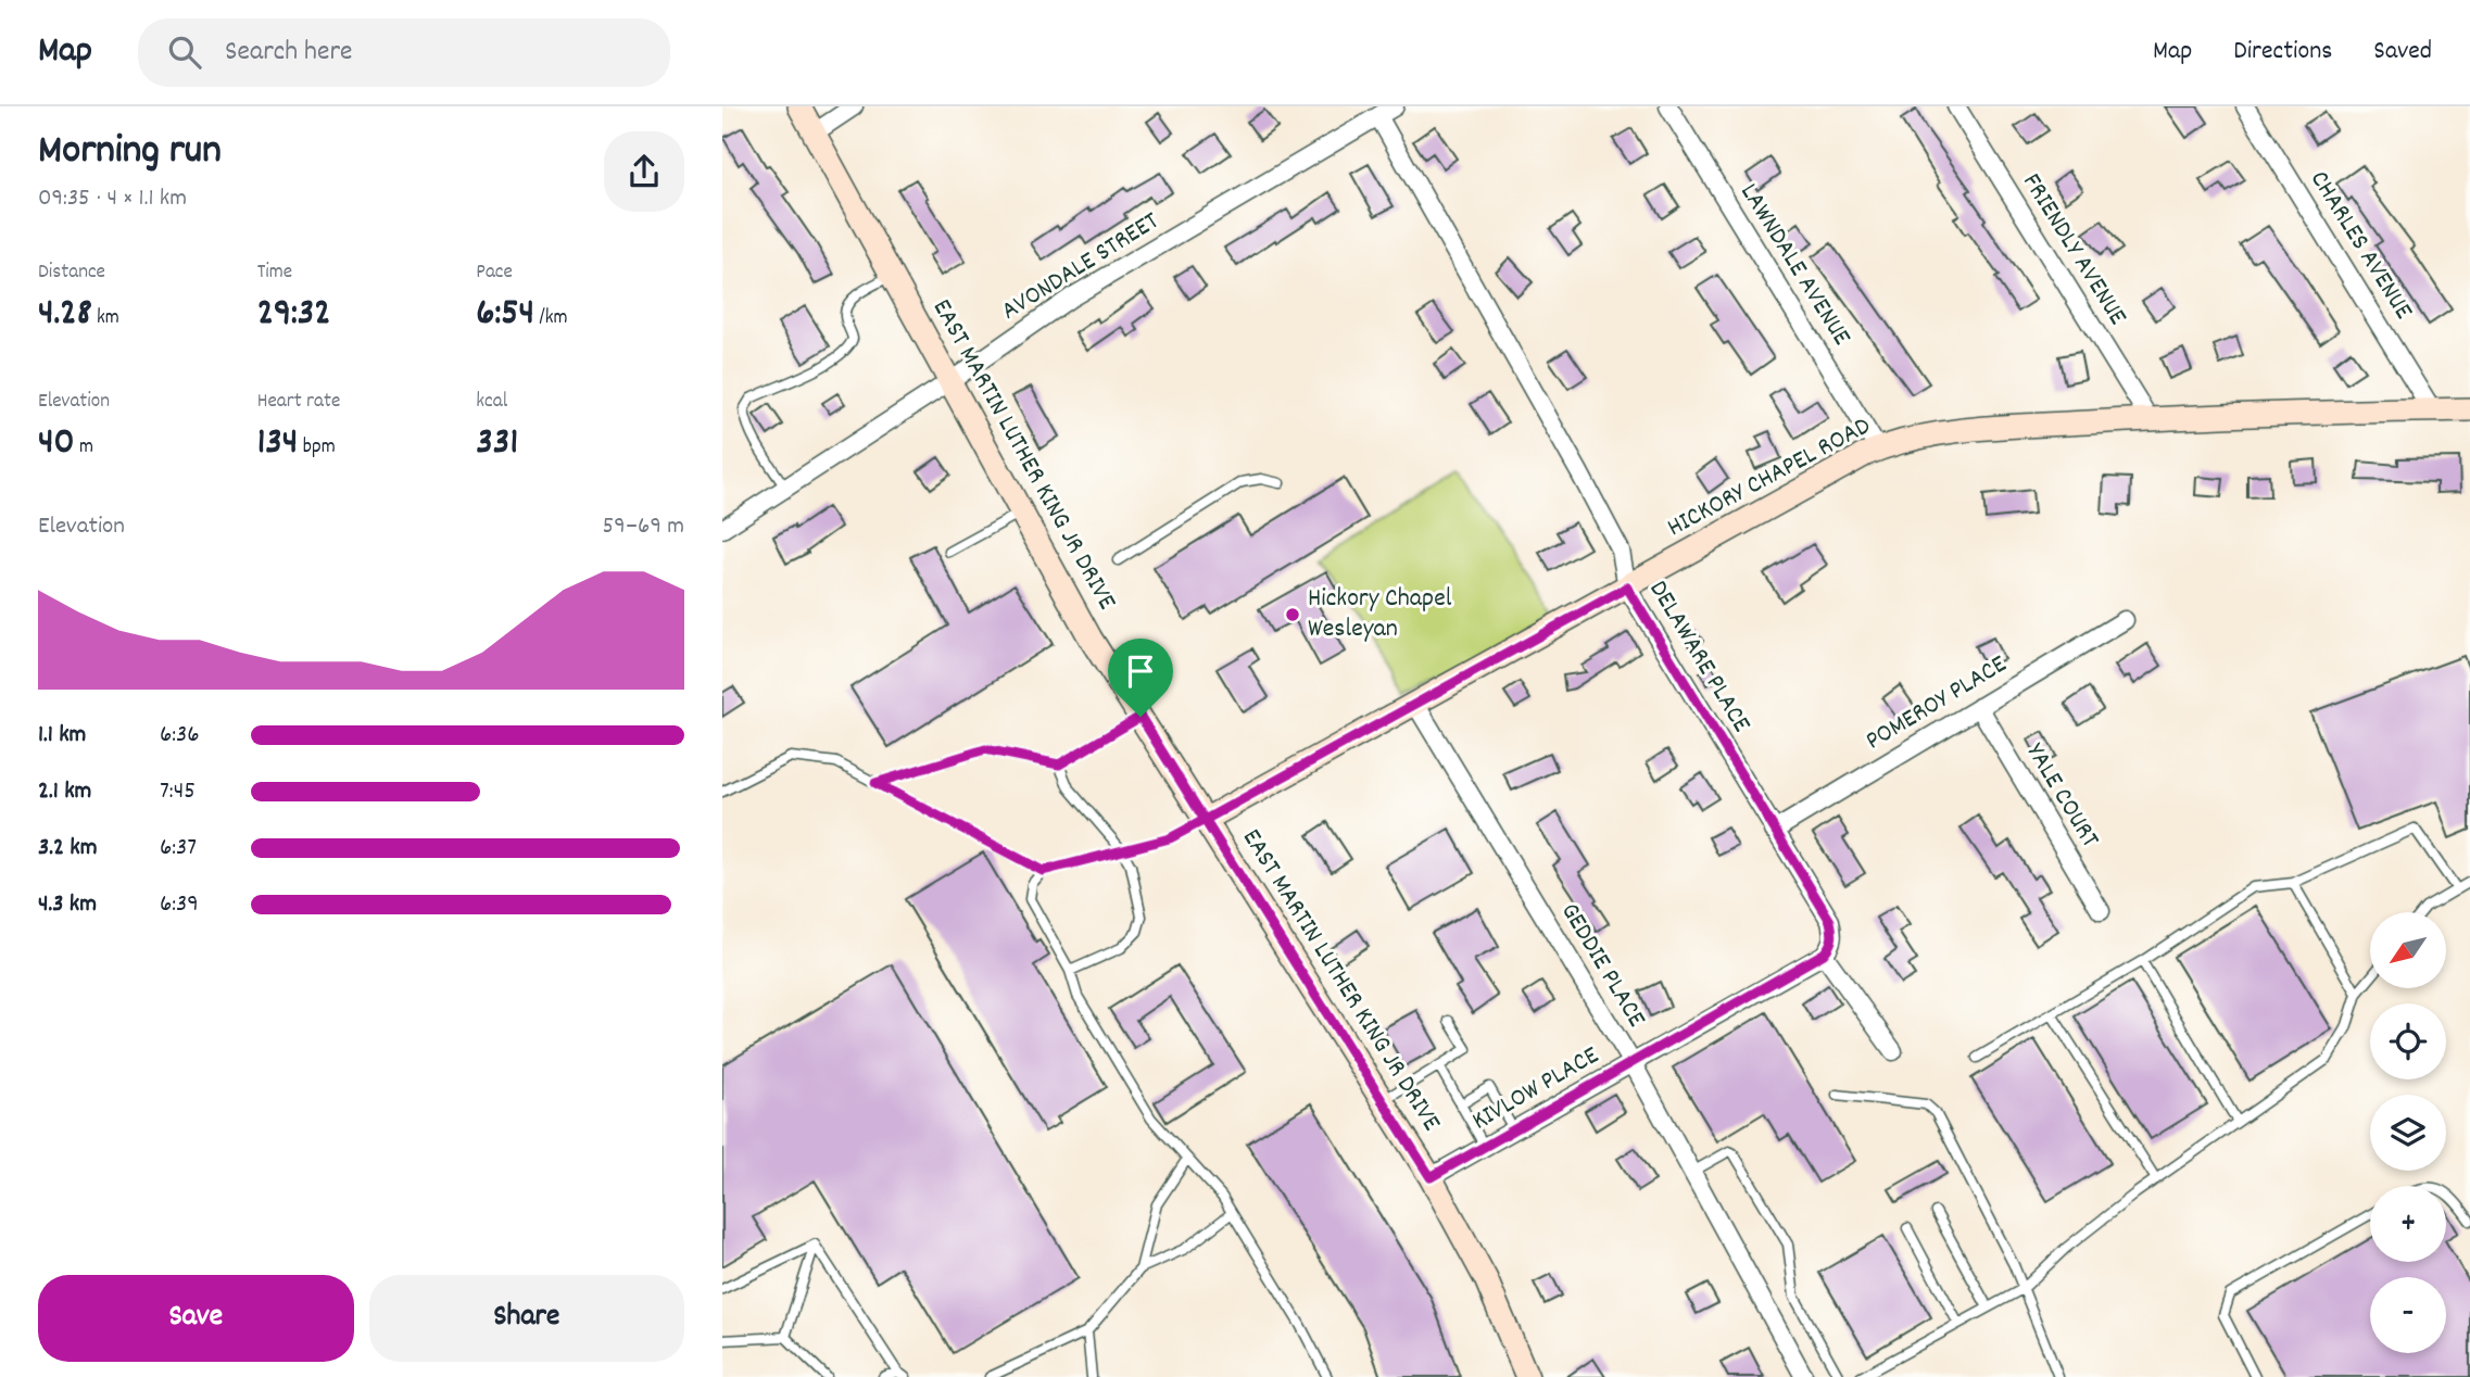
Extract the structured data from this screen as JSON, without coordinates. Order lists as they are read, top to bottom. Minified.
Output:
{"streets":{"main road":["EAST MARTIN LUTHER KING JR DRIVE","HICKORY CHAPEL ROAD"],"street":["CHARLES AVENUE","FRIENDLY AVENUE","LAWNDALE AVENUE","AVONDALE STREET","DELAWARE PLACE","POMEROY PLACE","YALE COURT","GEDDIE PLACE","KIVLOW PLACE"]},"crossings":[["CHARLES AVENUE","HICKORY CHAPEL ROAD"],["FRIENDLY AVENUE","HICKORY CHAPEL ROAD"],["LAWNDALE AVENUE","HICKORY CHAPEL ROAD"],["AVONDALE STREET","EAST MARTIN LUTHER KING JR DRIVE"],["AVONDALE STREET","DELAWARE PLACE"],["EAST MARTIN LUTHER KING JR DRIVE","HICKORY CHAPEL ROAD"],["EAST MARTIN LUTHER KING JR DRIVE","KIVLOW PLACE"],["HICKORY CHAPEL ROAD","DELAWARE PLACE"],["HICKORY CHAPEL ROAD","GEDDIE PLACE"],["DELAWARE PLACE","POMEROY PLACE"],["DELAWARE PLACE","KIVLOW PLACE"],["POMEROY PLACE","YALE COURT"],["GEDDIE PLACE","KIVLOW PLACE"]],"places":["Hickory Chapel Wesleyan"],"north":"bottom left","page":{"header":"Map","search":"Search here","nav":["Map","Directions","Saved"],"heading":["Morning run","09:35 · 4 × 1.1 km"],"stats":[["Distance","4.28 km"],["Time","29:32"],["Pace","6:54 /km"],["Elevation","40 m"],["Heart rate","134 bpm"],["kcal","331"]],"chart":["Elevation","59–69 m"],"list":[{"name":"1.1 km","note":"6:36"},{"name":"2.1 km","note":"7:45"},{"name":"3.2 km","note":"6:37"},{"name":"4.3 km","note":"6:39"}],"map_buttons":["+","−"],"buttons":["Save","Share"]}}
